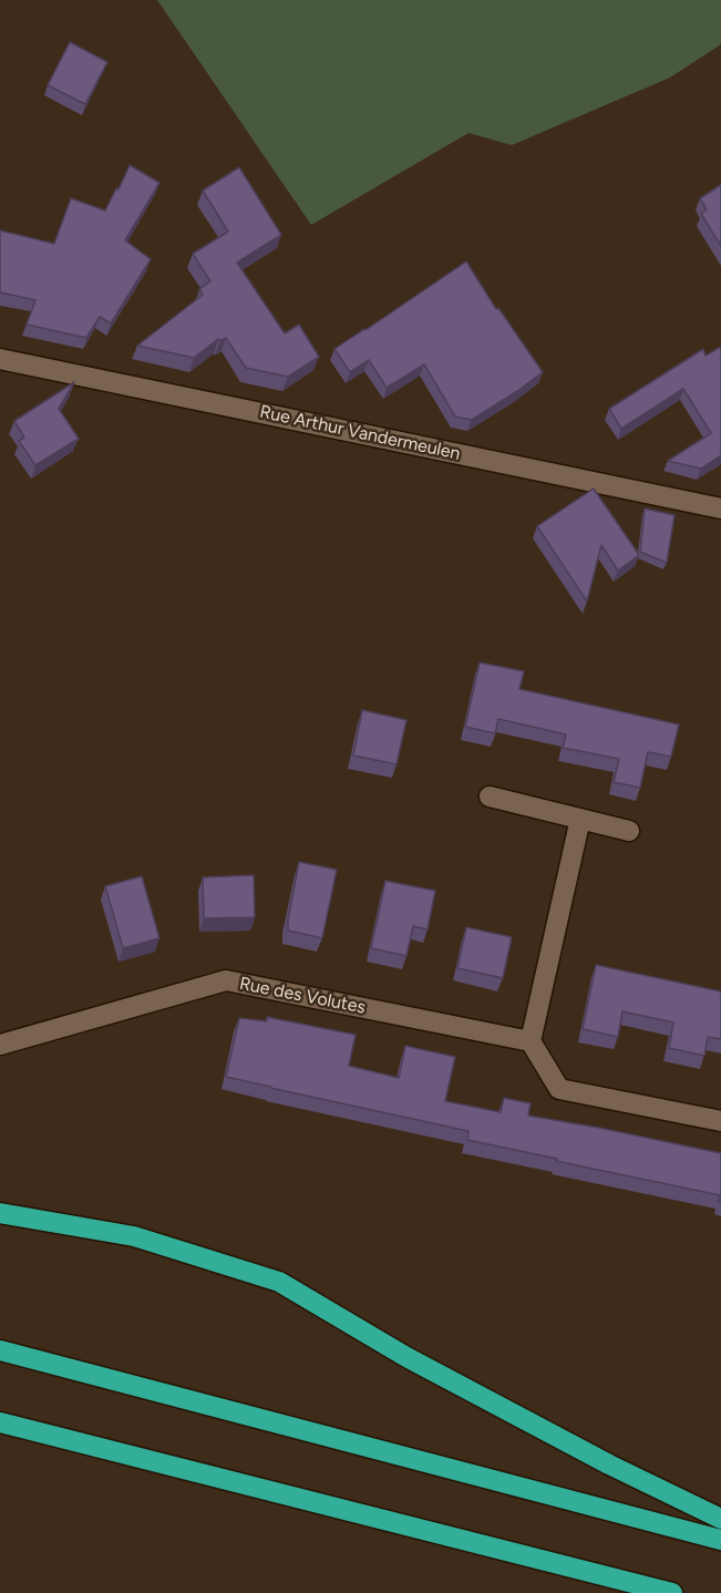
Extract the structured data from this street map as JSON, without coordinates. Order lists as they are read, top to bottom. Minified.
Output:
{"streets":{"street":["Rue Arthur Vandermeulen","Rue des Volutes"]}}
